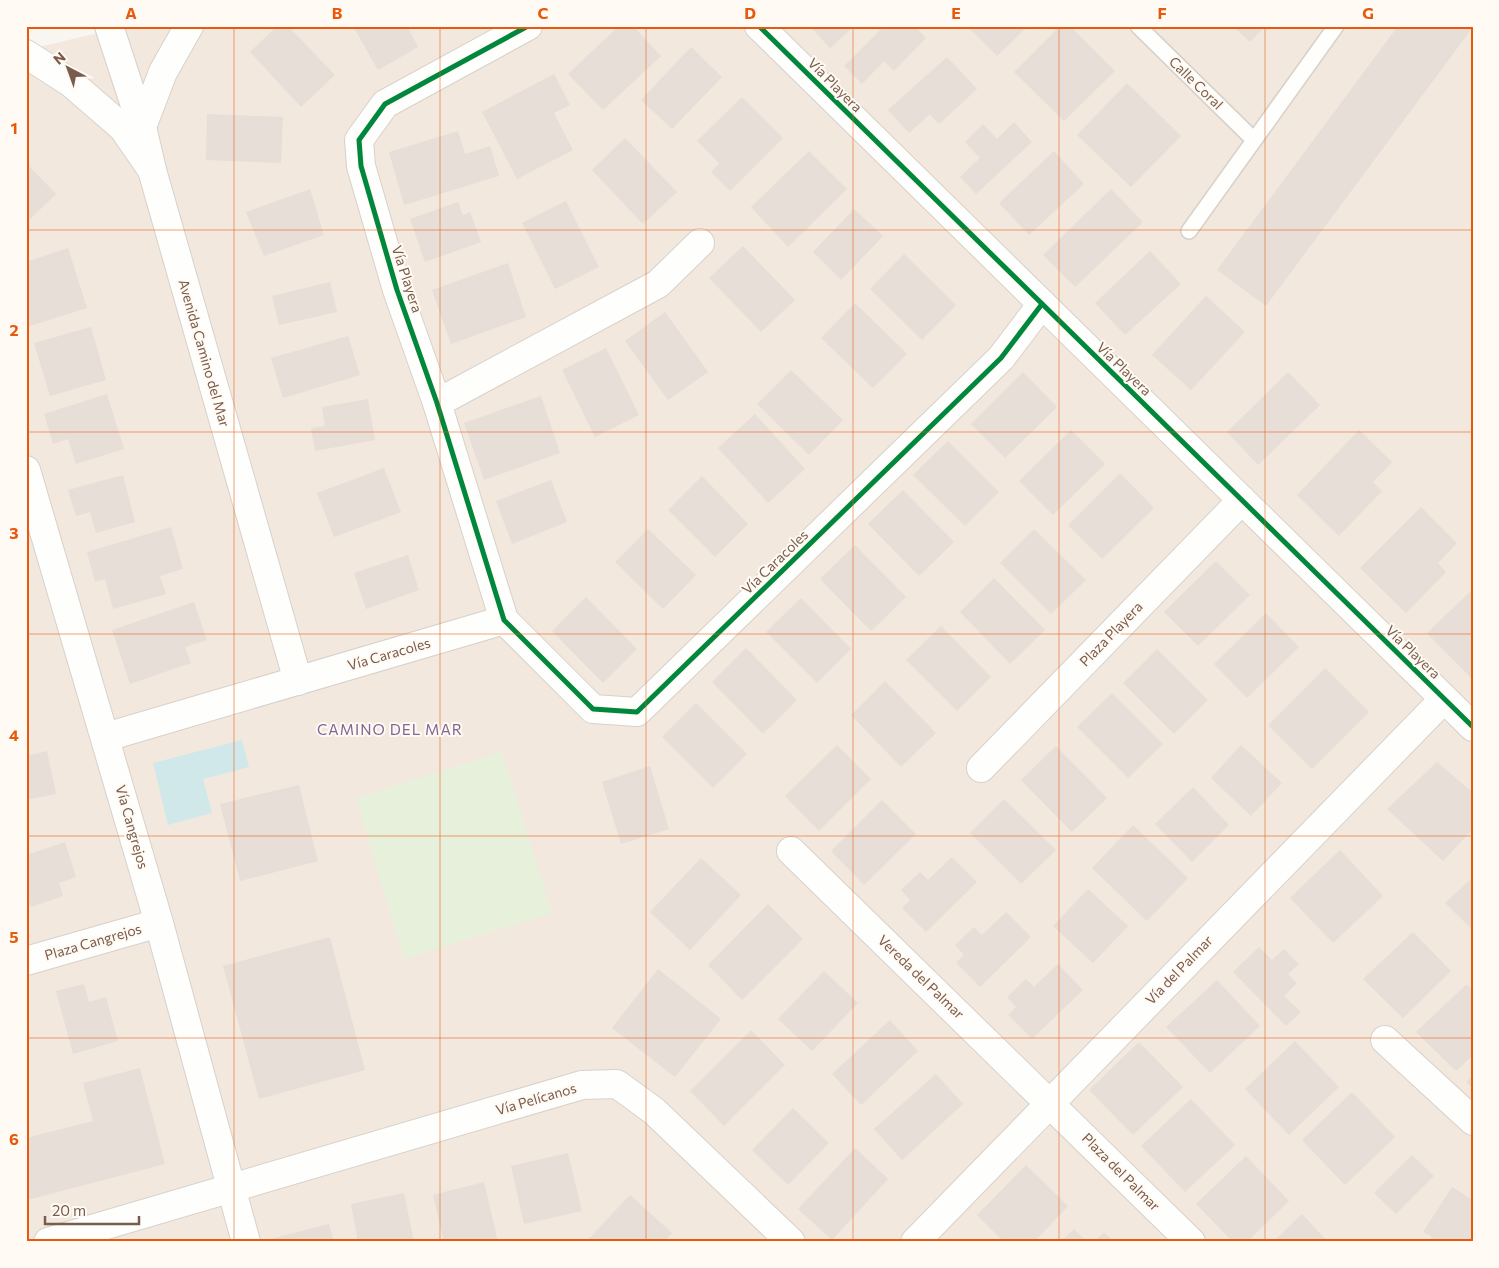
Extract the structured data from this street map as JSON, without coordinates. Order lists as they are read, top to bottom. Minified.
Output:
{"streets":{"street":["Vía Playera","Avenida Camino del Mar","Vía Caracoles","Plaza Playera","Vía Cangrejos","Plaza Cangrejos","Vía del Palmar","Vereda del Palmar","Vía Pelícanos","Plaza del Palmar"],"lane":["Calle Coral"]},"crossings":[["Vía Playera","Vía Caracoles"],["Vía Playera","Plaza Playera"],["Vía Playera","Vía del Palmar"],["Avenida Camino del Mar","Vía Caracoles"],["Vía Caracoles","Vía Cangrejos"],["Vía Cangrejos","Plaza Cangrejos"],["Vía Cangrejos","Vía Pelícanos"],["Vía del Palmar","Vereda del Palmar"],["Vía del Palmar","Plaza del Palmar"],["Vereda del Palmar","Plaza del Palmar"]],"districts":["CAMINO DEL MAR"],"scale_bar":"20 m","north":"top left","grid":{"columns":["A","B","C","D","E","F","G"],"rows":["1","2","3","4","5","6"]}}
